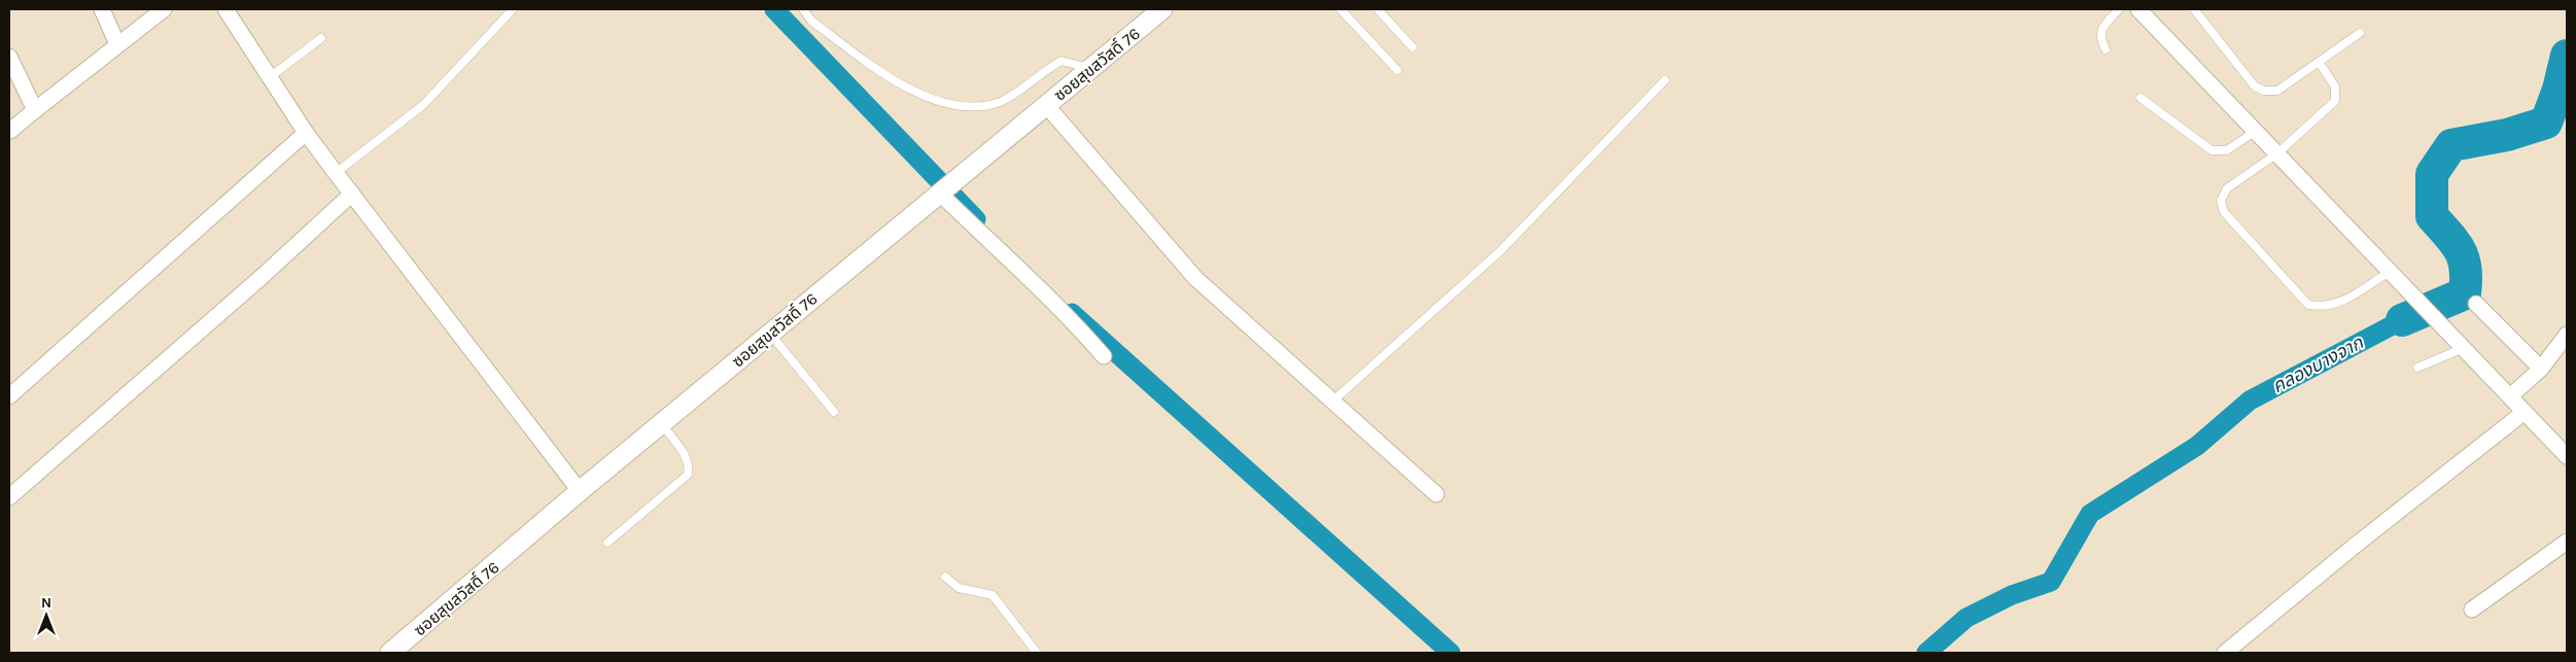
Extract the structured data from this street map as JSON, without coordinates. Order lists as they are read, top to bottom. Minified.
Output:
{"streets":{"street":["ซอยสุขสวัสดิ์ 76"]},"water":["คลองบางจาก"],"north":"top"}
